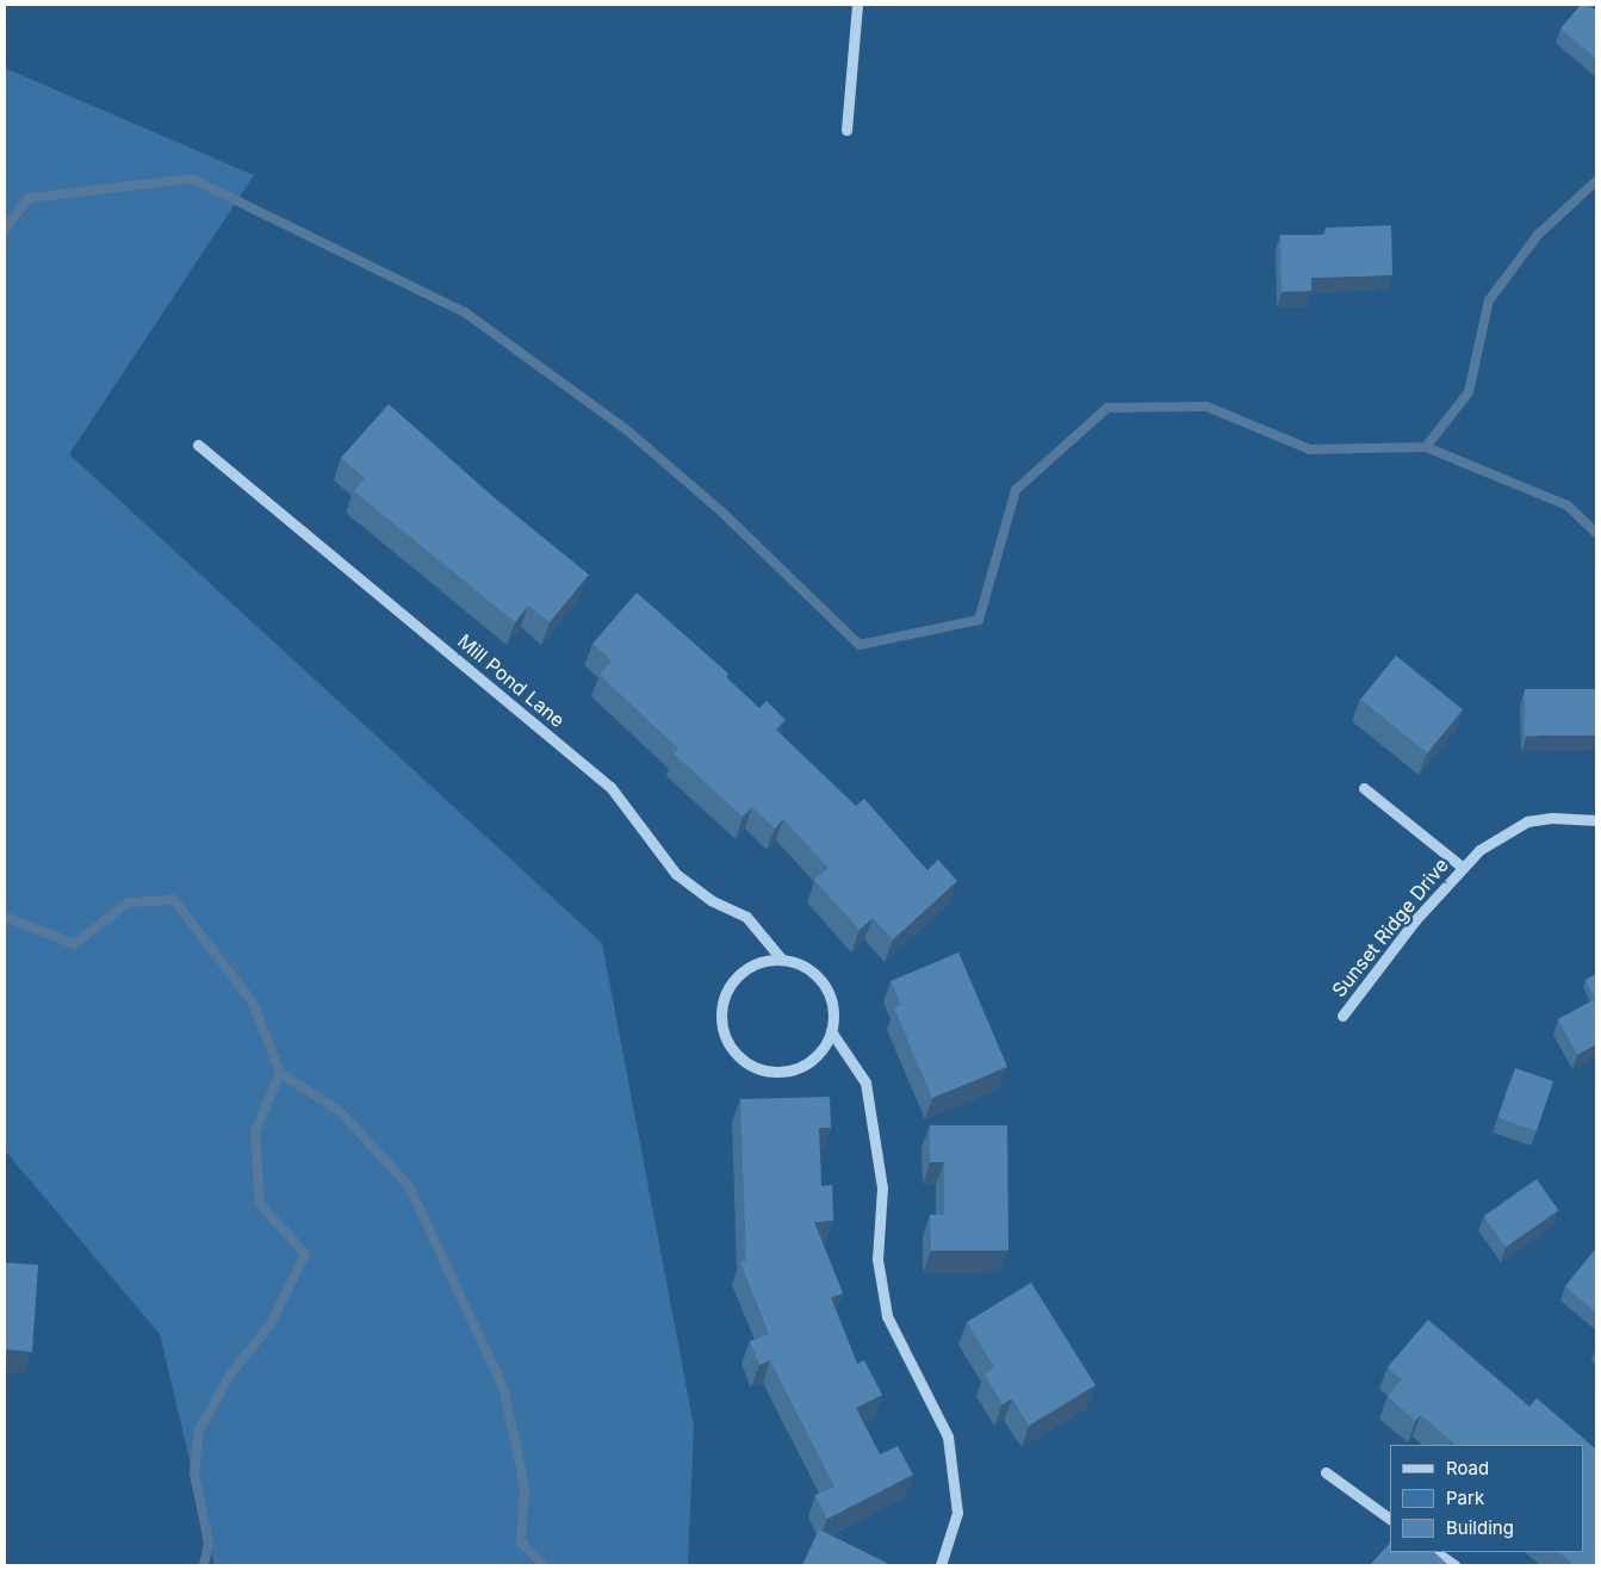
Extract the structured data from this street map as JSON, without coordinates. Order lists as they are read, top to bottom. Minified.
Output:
{"streets":{"street":["Mill Pond Lane","Sunset Ridge Drive"]},"legend":["Road","Park","Building"]}
